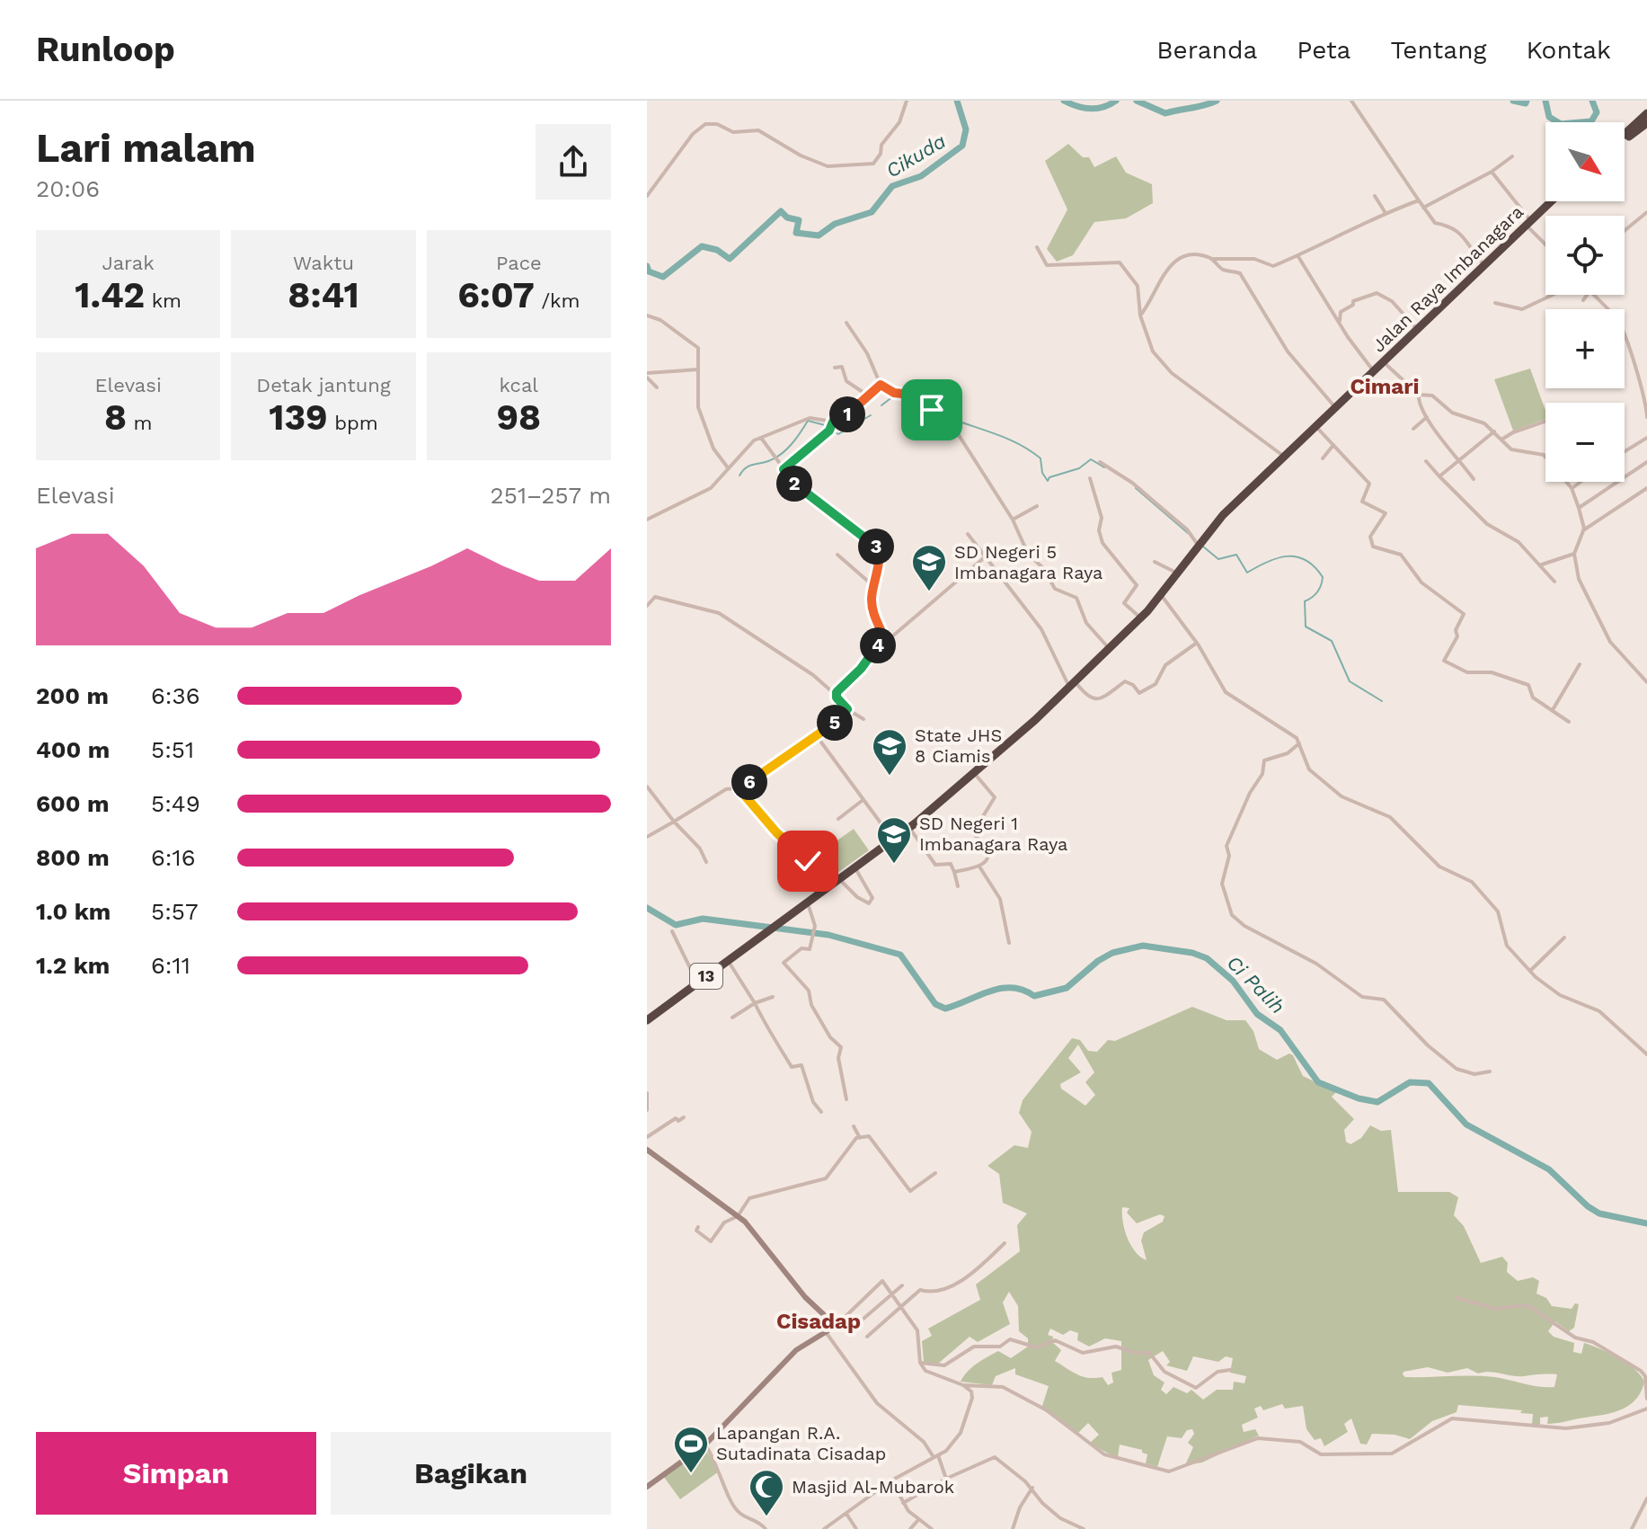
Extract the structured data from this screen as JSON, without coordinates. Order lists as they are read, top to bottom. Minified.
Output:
{"streets":{"highway":["Jalan Raya Imbanagara","13"]},"districts":["Cimari","Cisadap"],"water":["Cikuda","Ci Palih"],"places":{"school or university":["SD Negeri 5 Imbanagara Raya","State JHS 8 Ciamis","SD Negeri 1 Imbanagara Raya"],"sports":["Lapangan R.A. Sutadinata Cisadap"],"mosque":["Masjid Al-Mubarok"]},"north":"bottom right","page":{"header":"Runloop","nav":["Beranda","Peta","Tentang","Kontak"],"heading":["Lari malam","20:06"],"map_buttons":["+","−"],"stats":[["Jarak","1.42 km"],["Waktu","8:41"],["Pace","6:07 /km"],["Elevasi","8 m"],["Detak jantung","139 bpm"],["kcal","98"]],"pins":["1","2","3","4","5","6"],"chart":["Elevasi","251–257 m"],"list":[{"name":"200 m","note":"6:36"},{"name":"400 m","note":"5:51"},{"name":"600 m","note":"5:49"},{"name":"800 m","note":"6:16"},{"name":"1.0 km","note":"5:57"},{"name":"1.2 km","note":"6:11"}],"buttons":["Simpan","Bagikan"]}}
